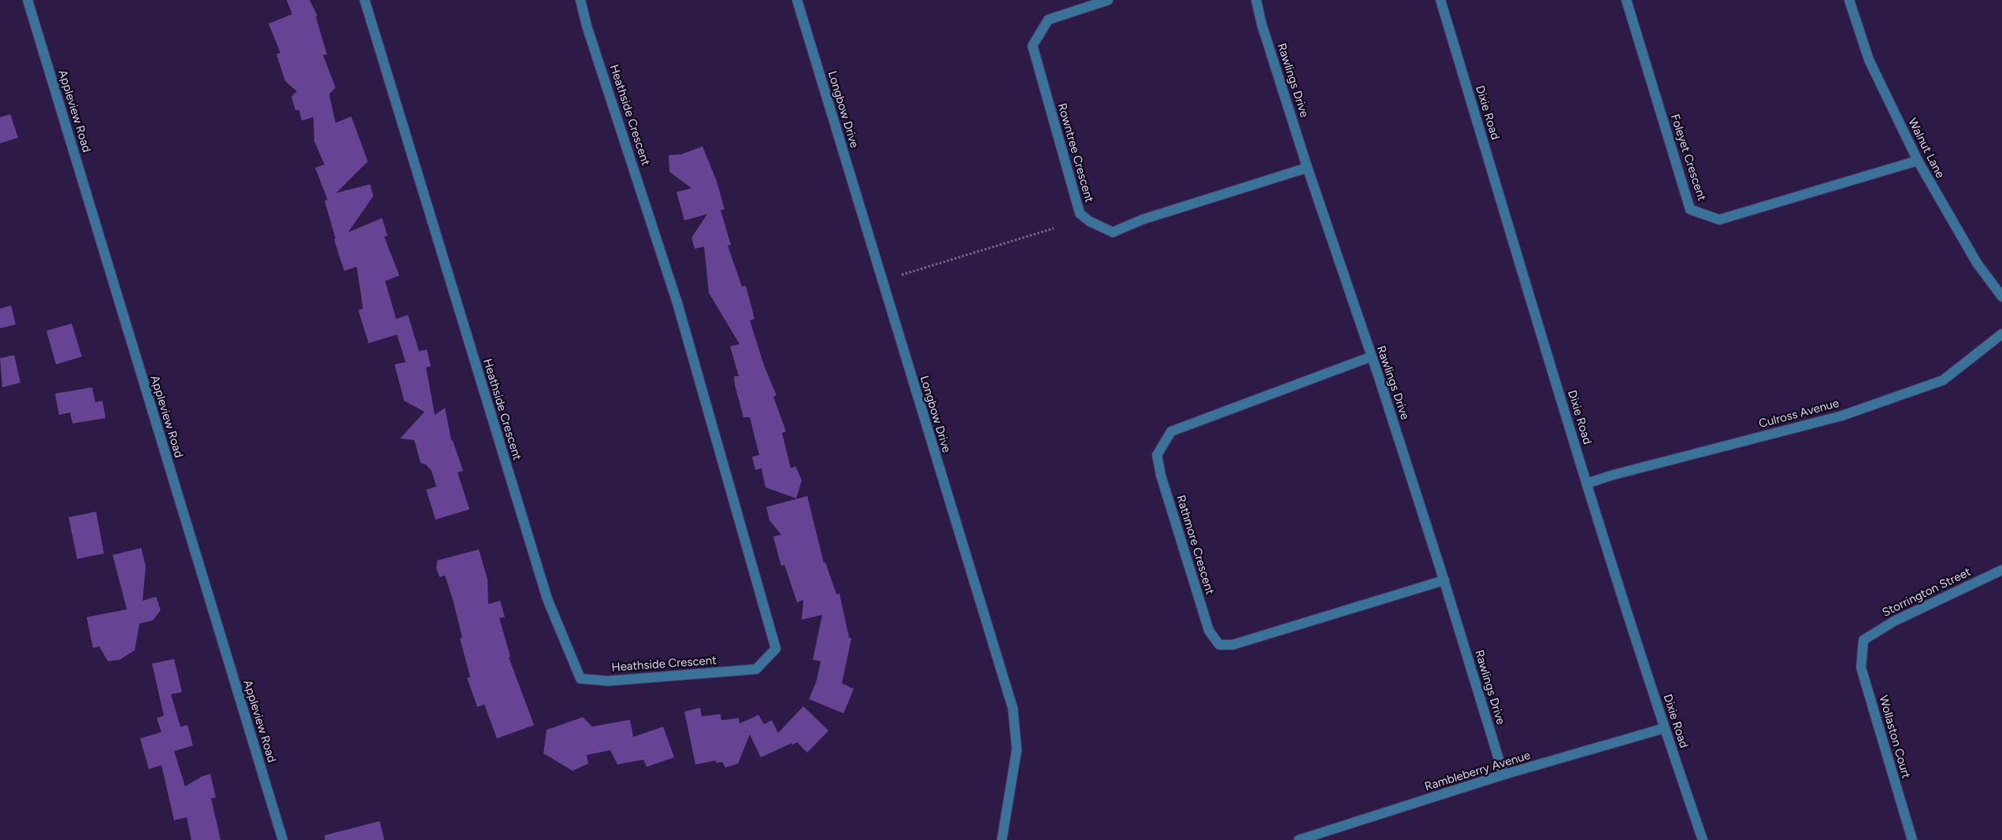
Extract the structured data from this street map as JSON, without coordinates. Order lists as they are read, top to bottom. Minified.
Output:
{"streets":{"street":["Rawlings Drive","Longbow Drive","Appleview Road","Dixie Road","Heathside Crescent","Walnut Lane","Rowntree Crescent","Foleyet Crescent","Culross Avenue","Rathmore Crescent","Storrington Street","Wollaston Court","Rambleberry Avenue"]},"crossings":[["Rawlings Drive","Rowntree Crescent"],["Rawlings Drive","Rathmore Crescent"],["Rawlings Drive","Rambleberry Avenue"],["Dixie Road","Culross Avenue"],["Dixie Road","Rambleberry Avenue"],["Walnut Lane","Foleyet Crescent"],["Storrington Street","Wollaston Court"]]}
